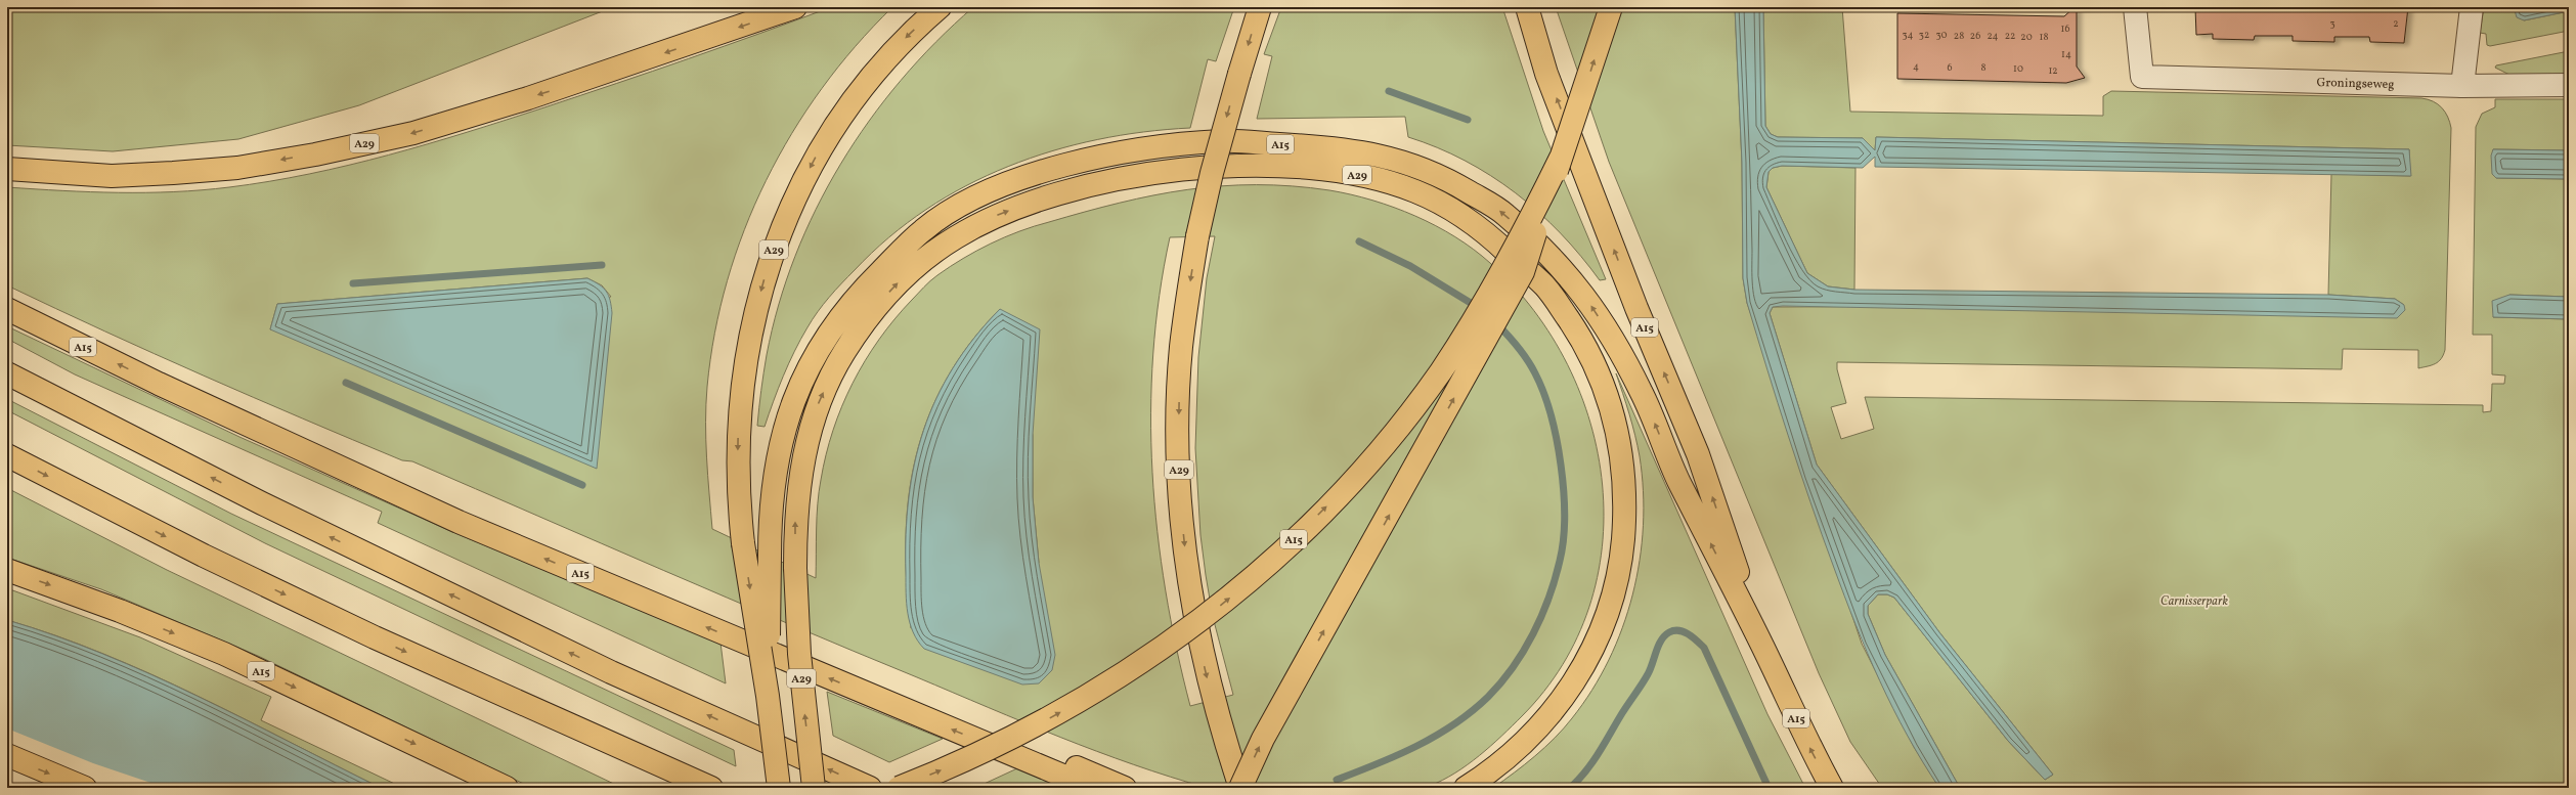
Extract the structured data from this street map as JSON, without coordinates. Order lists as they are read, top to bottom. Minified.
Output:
{"streets":{"highway":["A29","A15"],"street":["Groningseweg"]},"crossings":[["A29","A15"]],"parks":["Carnisserpark"],"house_numbers":["3","2","16","34","32","30","28","26","24","22","20","18","14","4","6","8","10","12"]}
